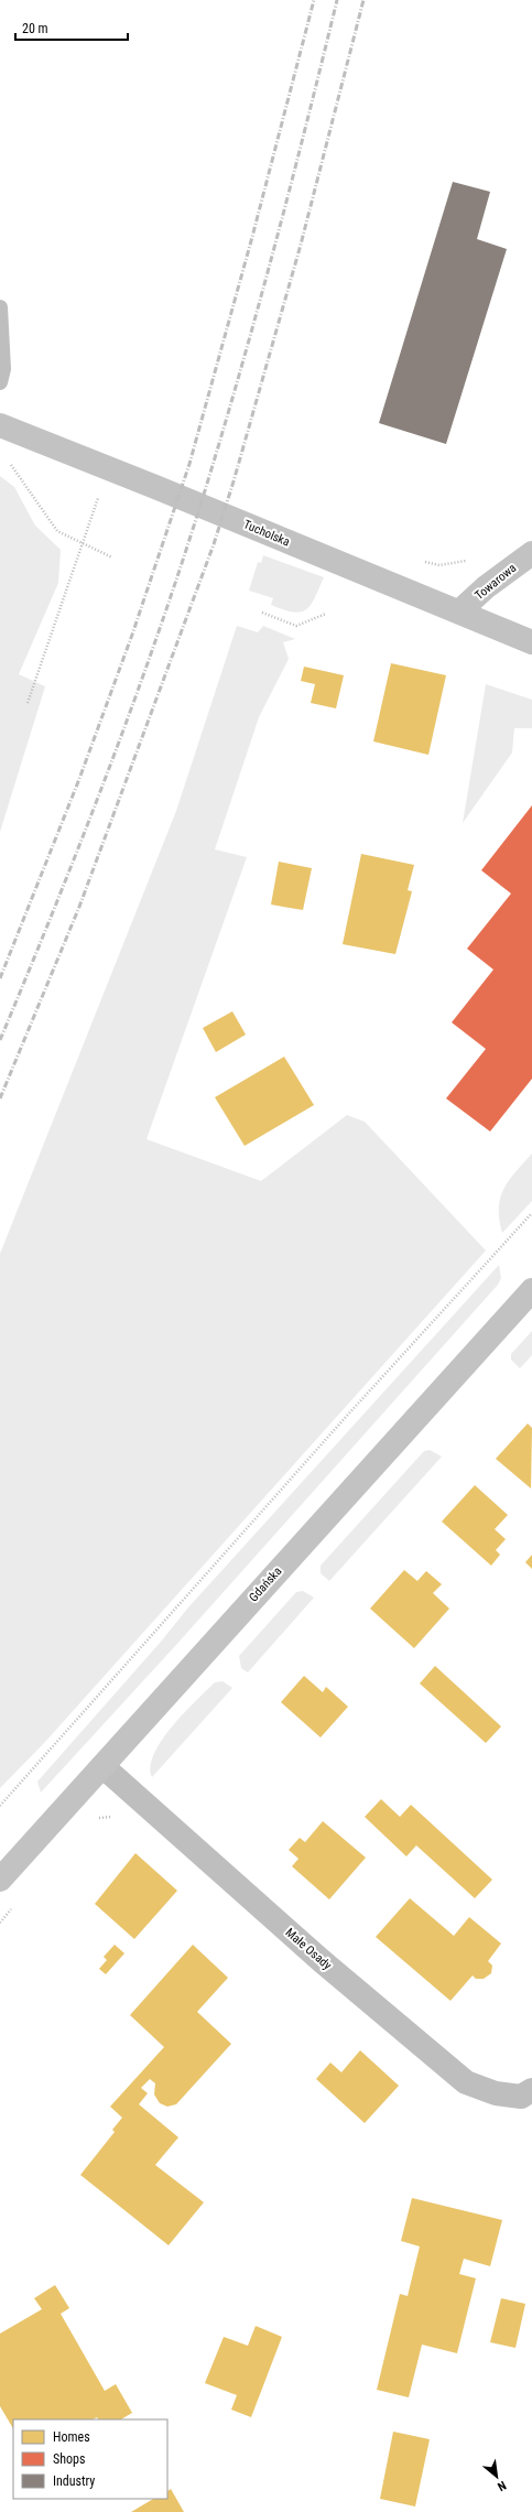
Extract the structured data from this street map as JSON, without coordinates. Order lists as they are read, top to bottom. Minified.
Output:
{"streets":{"main road":["Tucholska","Towarowa","Gdańska"],"street":["Małe Osady"]},"crossings":[["Tucholska","Towarowa"],["Gdańska","Małe Osady"]],"legend":["Homes","Shops","Industry"],"scale_bar":"20 m","north":"bottom right"}
